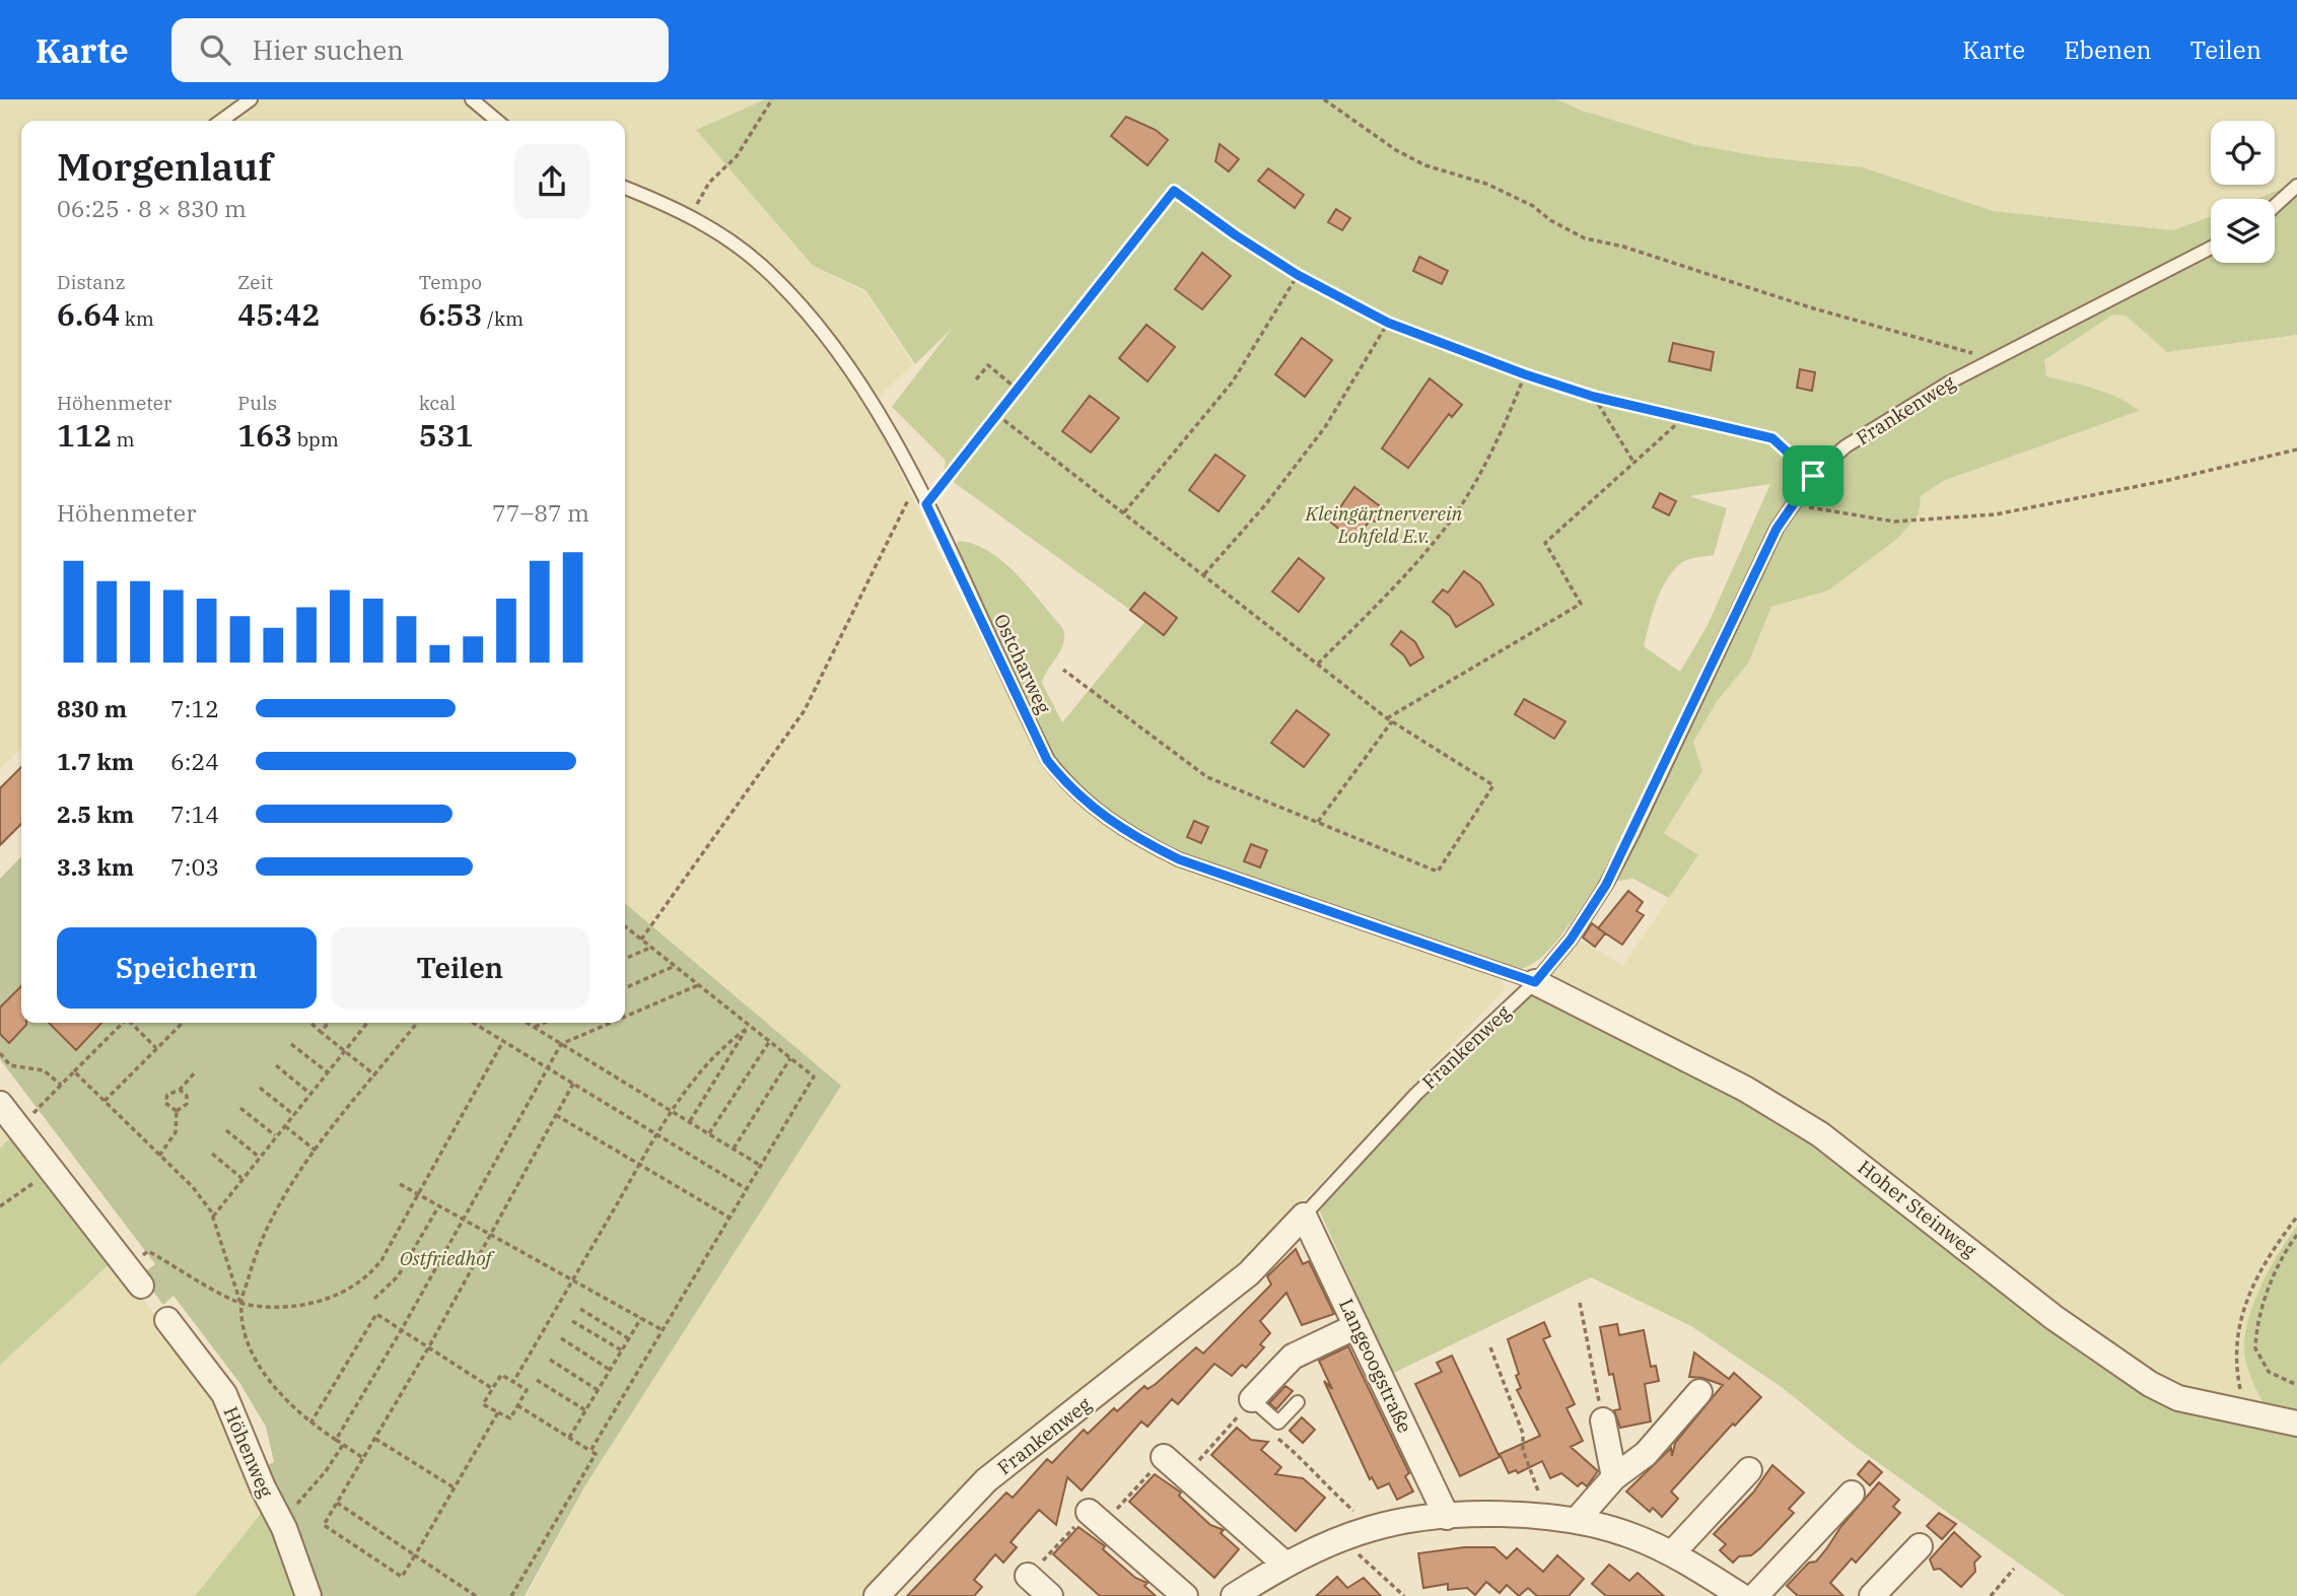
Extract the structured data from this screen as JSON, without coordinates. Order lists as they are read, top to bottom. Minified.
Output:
{"streets":{"street":["Frankenweg","Hoher Steinweg","Langeoogstraße","Höhenweg"],"lane":["Ostcharweg"]},"crossings":[["Frankenweg","Ostcharweg"],["Frankenweg","Hoher Steinweg"],["Frankenweg","Langeoogstraße"],["Ostcharweg","Hoher Steinweg"]],"parks":["Kleingärtnerverein Lohfeld E.v.","Ostfriedhof"],"page":{"header":"Karte","search":"Hier suchen","nav":["Karte","Ebenen","Teilen"],"heading":["Morgenlauf","06:25 · 8 × 830 m"],"stats":[["Distanz","6.64 km"],["Zeit","45:42"],["Tempo","6:53 /km"],["Höhenmeter","112 m"],["Puls","163 bpm"],["kcal","531"]],"chart":["Höhenmeter","77–87 m"],"list":[{"name":"830 m","note":"7:12"},{"name":"1.7 km","note":"6:24"},{"name":"2.5 km","note":"7:14"},{"name":"3.3 km","note":"7:03"}],"buttons":["Speichern","Teilen"]}}
